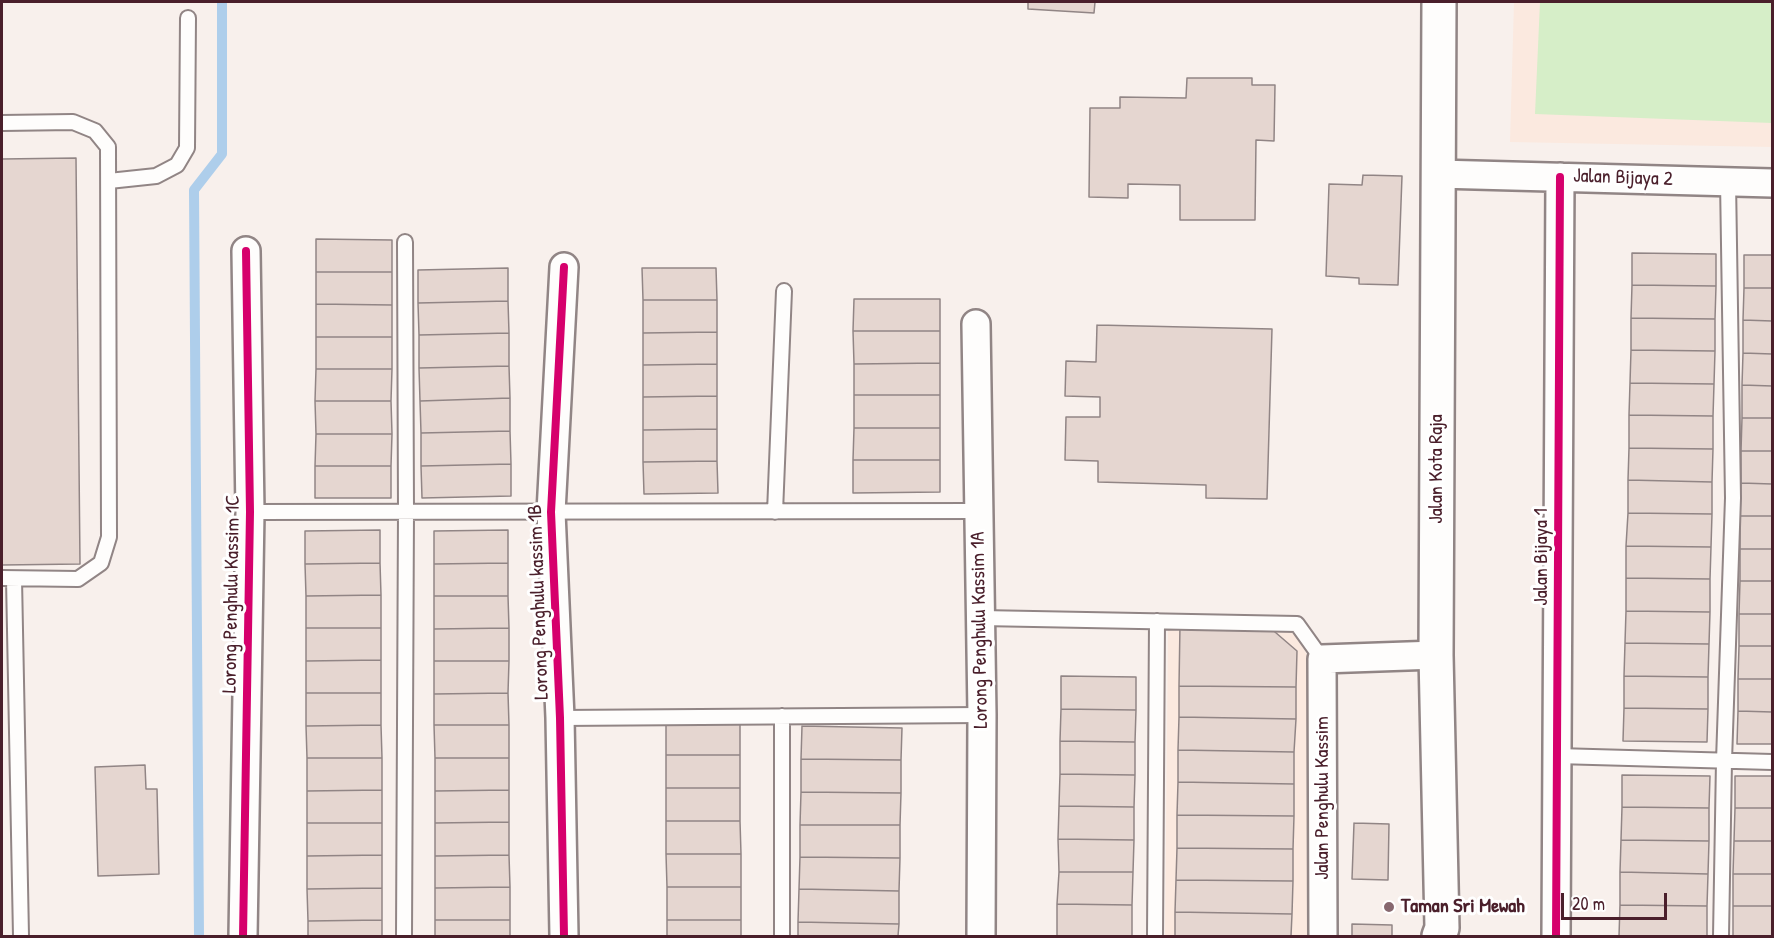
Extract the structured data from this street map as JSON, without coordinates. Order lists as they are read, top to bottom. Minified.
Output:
{"streets":{"main road":["Jalan Kota Raja"],"street":["Jalan Bijaya 2","Jalan Bijaya 1","Lorong Penghulu Kassim 1C","Lorong Penghulu kassim 1B","Lorong Penghulu Kassim 1A","Jalan Penghulu Kassim"]},"crossings":[["Jalan Bijaya 2","Jalan Kota Raja"],["Jalan Bijaya 2","Jalan Bijaya 1"]],"places":["Taman Sri Mewah"],"scale_bar":"20 m"}
